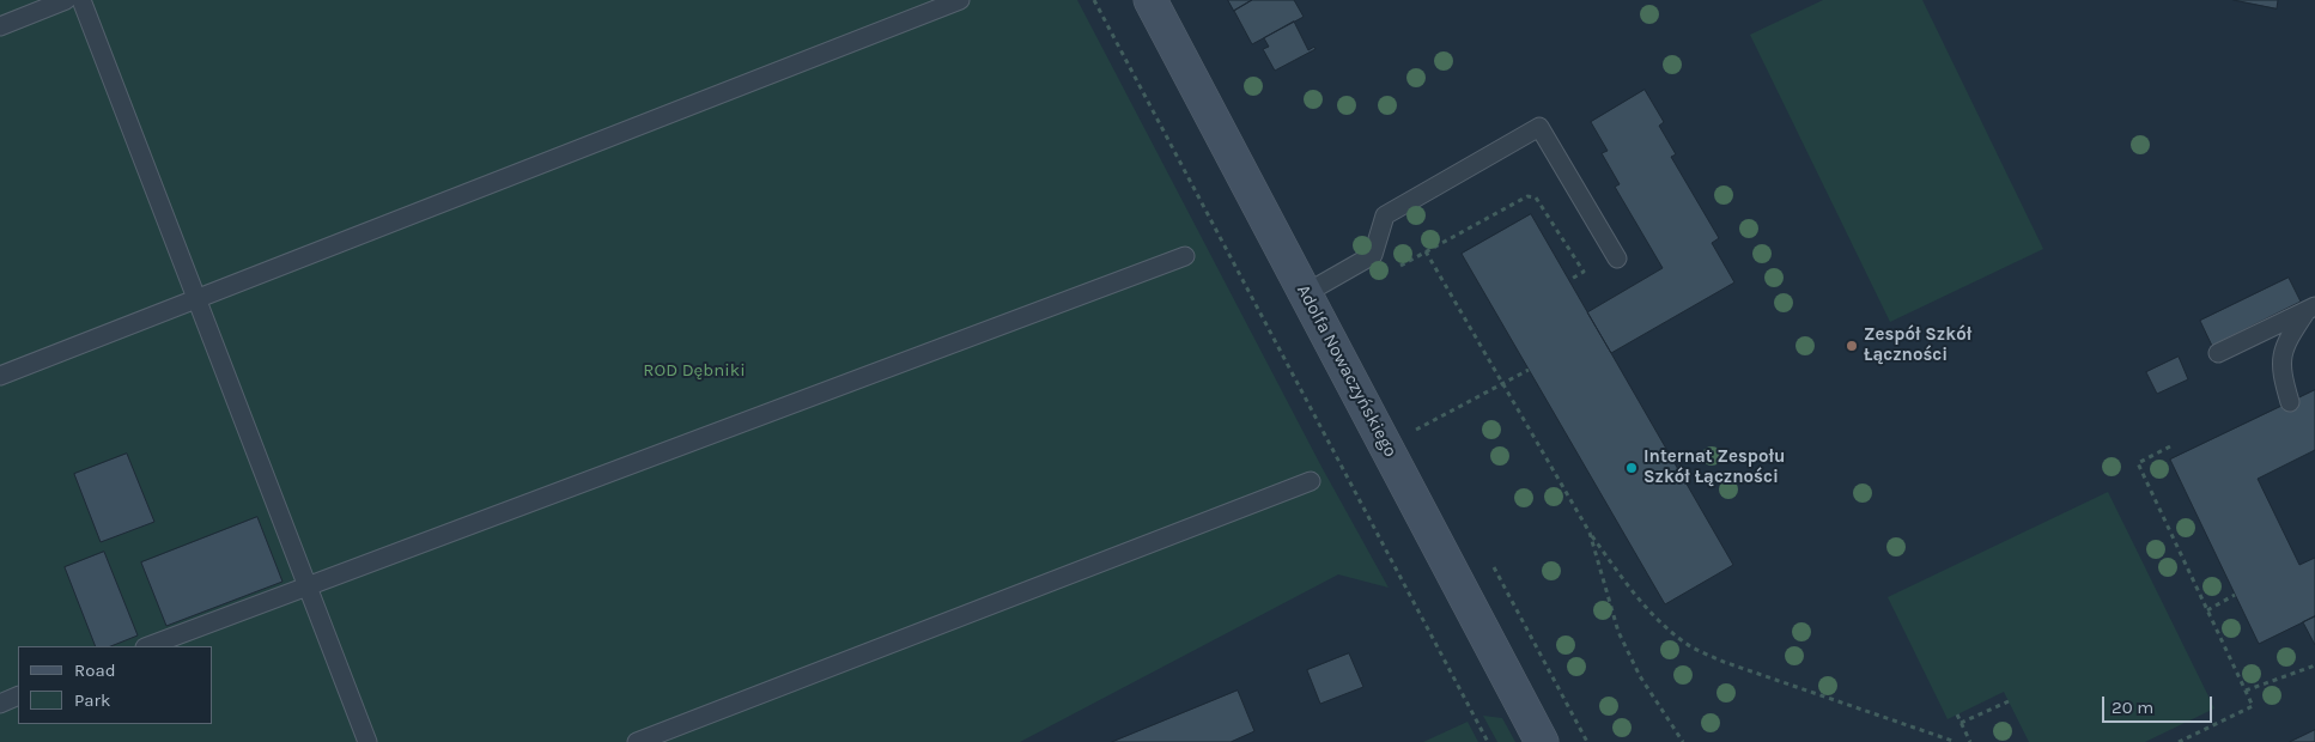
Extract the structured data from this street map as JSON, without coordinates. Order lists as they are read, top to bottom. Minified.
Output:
{"streets":{"street":["Adolfa Nowaczyńskiego"]},"parks":["ROD Dębniki"],"places":["Zespół Szkół Łączności","Internat Zespołu Szkół Łączności"],"legend":["Road","Park"],"scale_bar":"20 m"}
